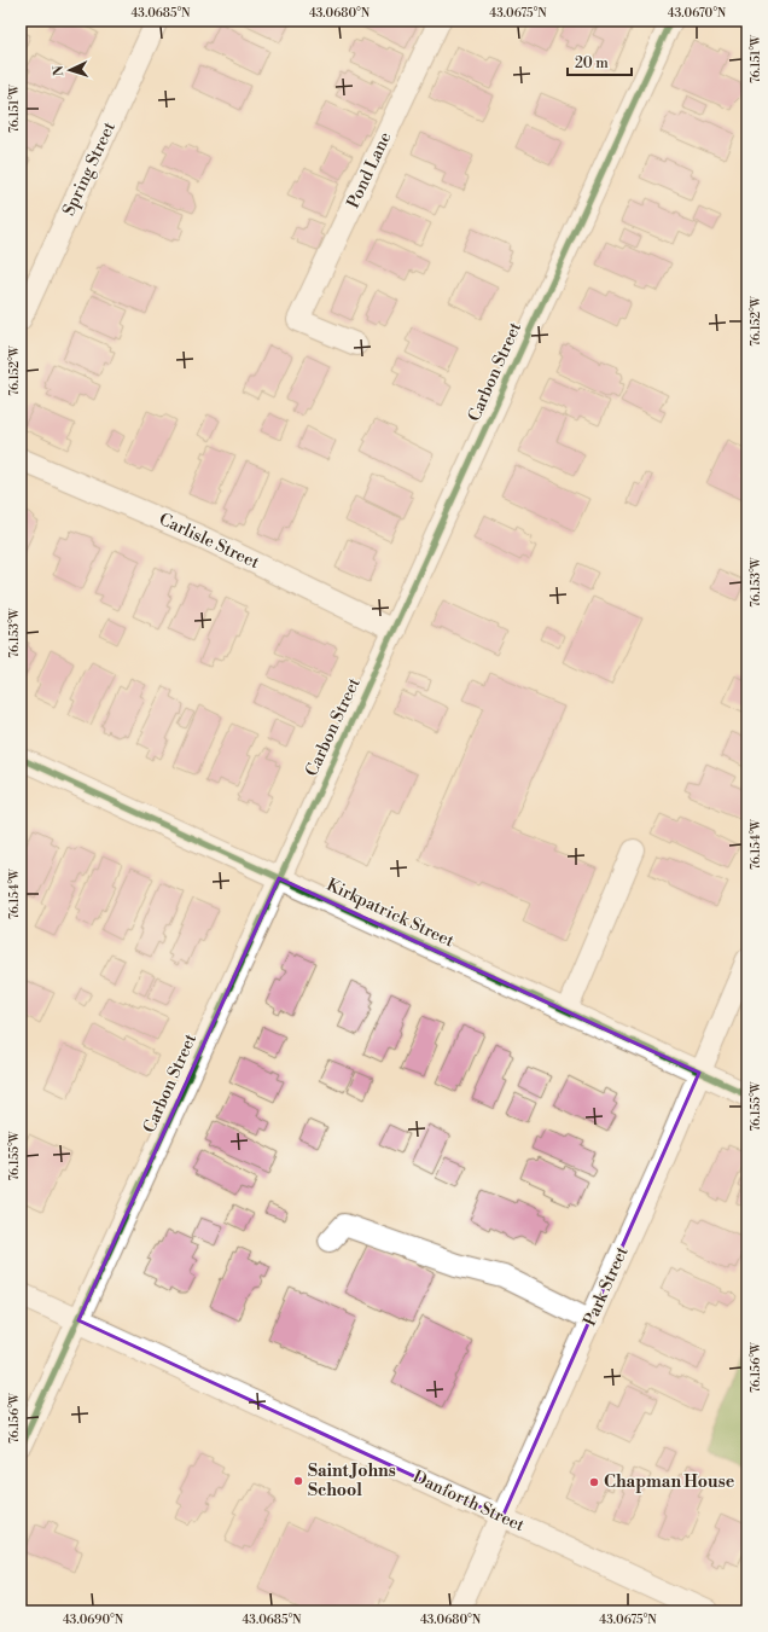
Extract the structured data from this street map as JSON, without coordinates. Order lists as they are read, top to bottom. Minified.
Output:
{"streets":{"street":["Spring Street","Pond Lane","Carbon Street","Carlisle Street","Kirkpatrick Street","Park Street","Danforth Street"]},"crossings":[["Carbon Street","Carlisle Street"],["Carbon Street","Kirkpatrick Street"],["Carbon Street","Danforth Street"],["Kirkpatrick Street","Park Street"],["Park Street","Danforth Street"]],"places":["Saint Johns School","Chapman House"],"scale_bar":"20 m","north":"left","coordinates":["43.0685°N","43.0680°N","43.0675°N","43.0670°N","76.151°W","76.152°W","76.153°W","76.154°W","76.155°W","76.156°W","43.0690°N"]}
